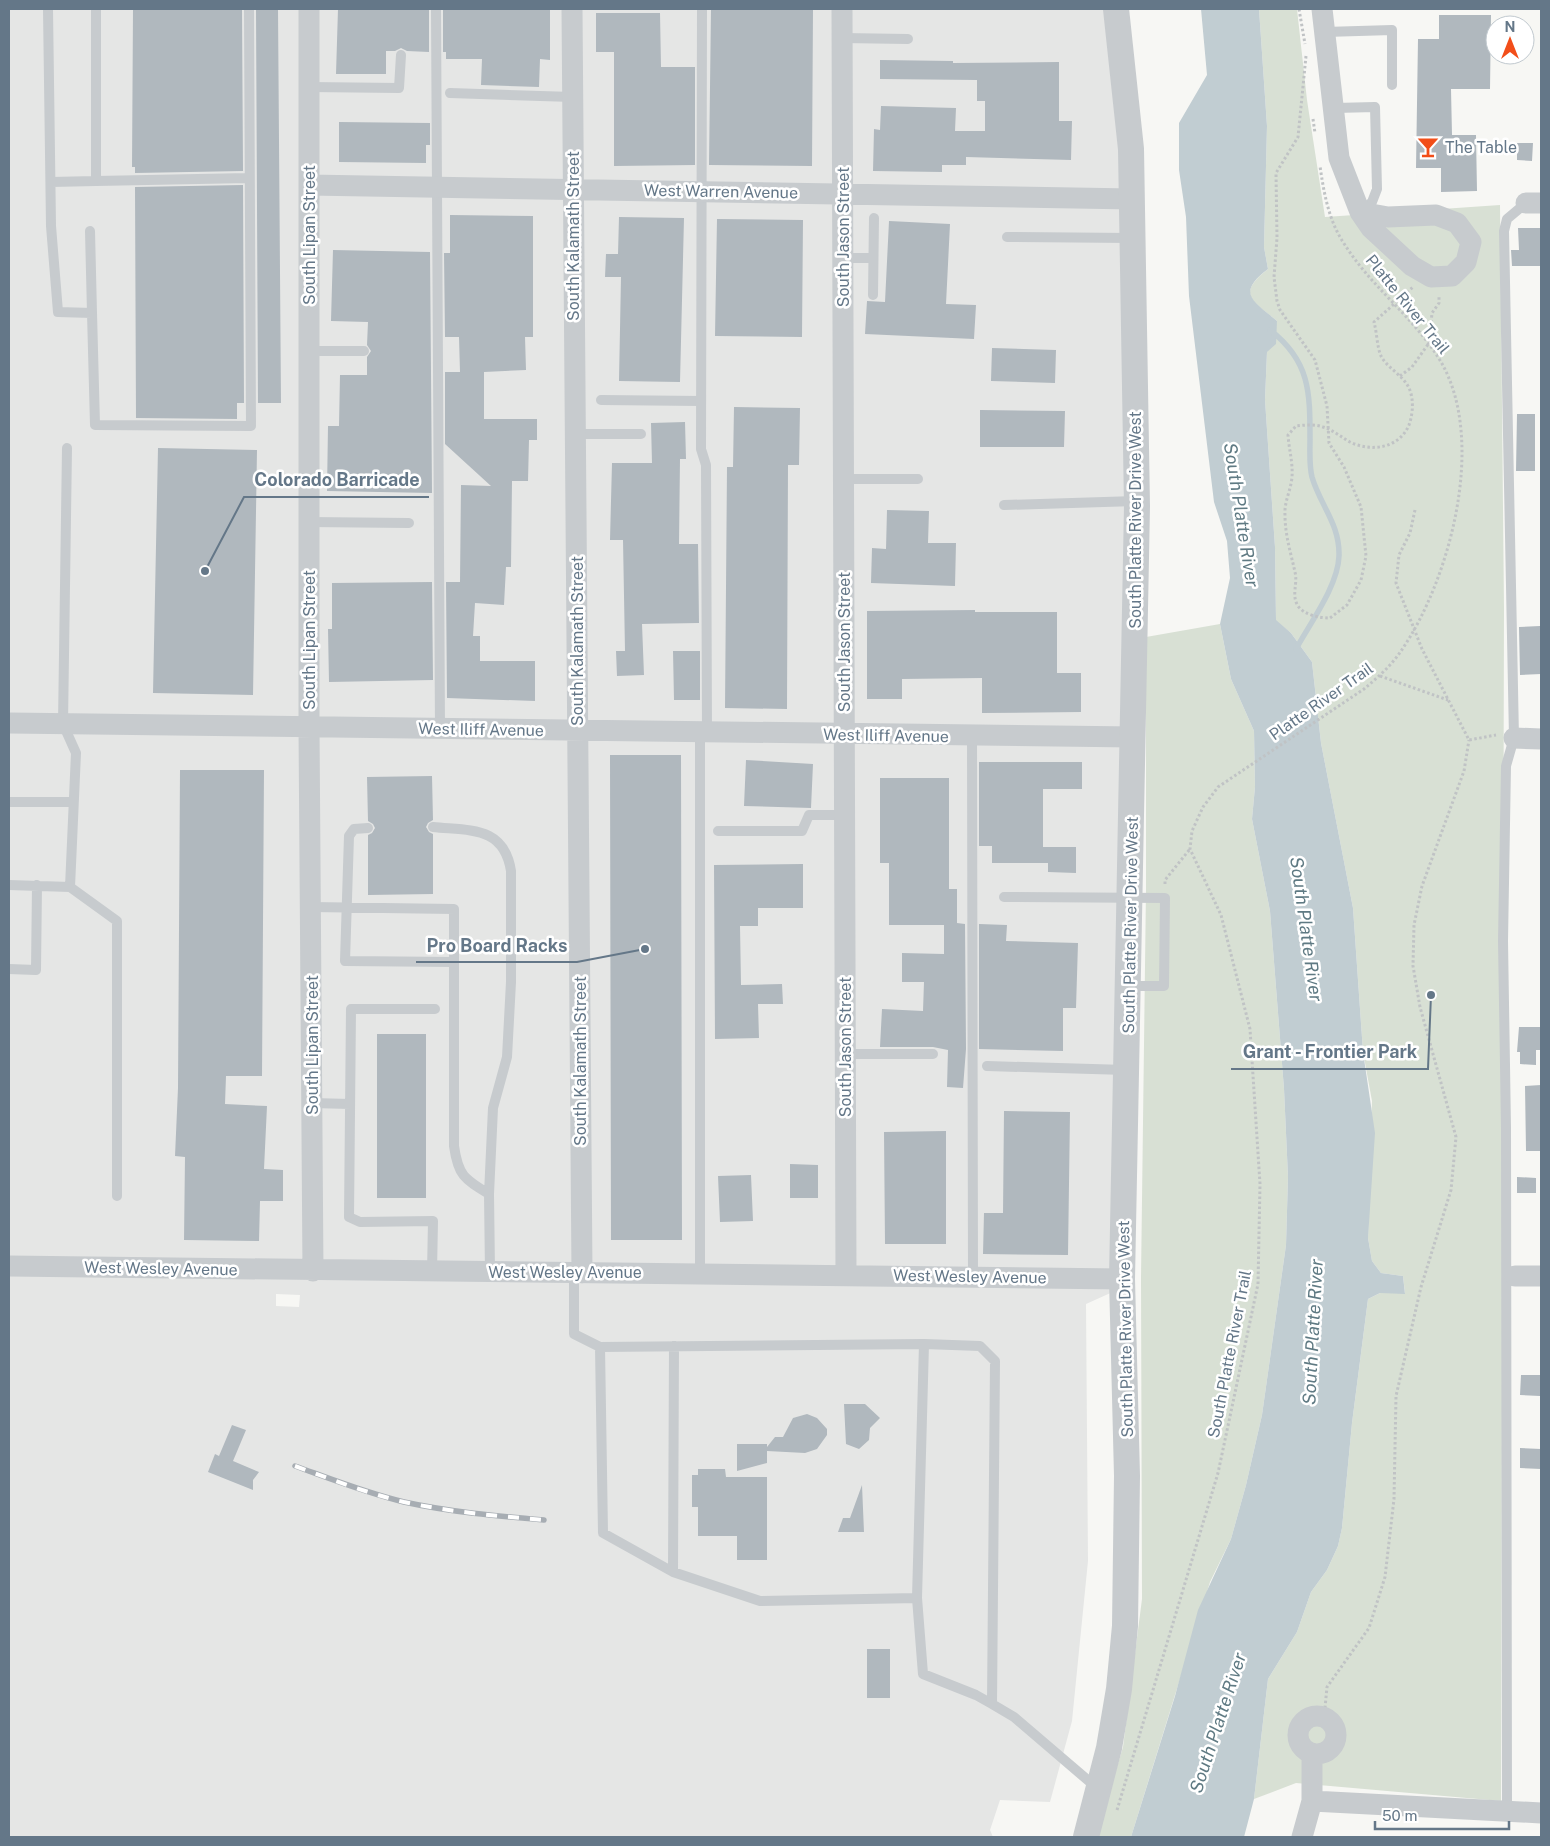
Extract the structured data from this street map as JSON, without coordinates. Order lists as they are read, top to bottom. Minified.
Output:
{"streets":{"street":["West Warren Avenue","South Lipan Street","South Kalamath Street","South Jason Street","South Platte River Drive West","West Iliff Avenue","West Wesley Avenue"],"path":["Platte River Trail","South Platte River Trail"]},"crossings":[["West Warren Avenue","South Lipan Street"],["West Warren Avenue","South Kalamath Street"],["West Warren Avenue","South Jason Street"],["West Warren Avenue","South Platte River Drive West"],["South Lipan Street","West Iliff Avenue"],["South Lipan Street","West Wesley Avenue"],["South Kalamath Street","West Iliff Avenue"],["South Kalamath Street","West Wesley Avenue"],["South Jason Street","West Iliff Avenue"],["South Jason Street","West Wesley Avenue"],["Platte River Trail","South Platte River Trail"],["South Platte River Drive West","West Iliff Avenue"],["South Platte River Drive West","West Wesley Avenue"]],"water":["South Platte River"],"places":{"bar":["The Table"],"other":["Colorado Barricade","Pro Board Racks","Grant - Frontier Park"]},"scale_bar":"50 m","north":"top"}
